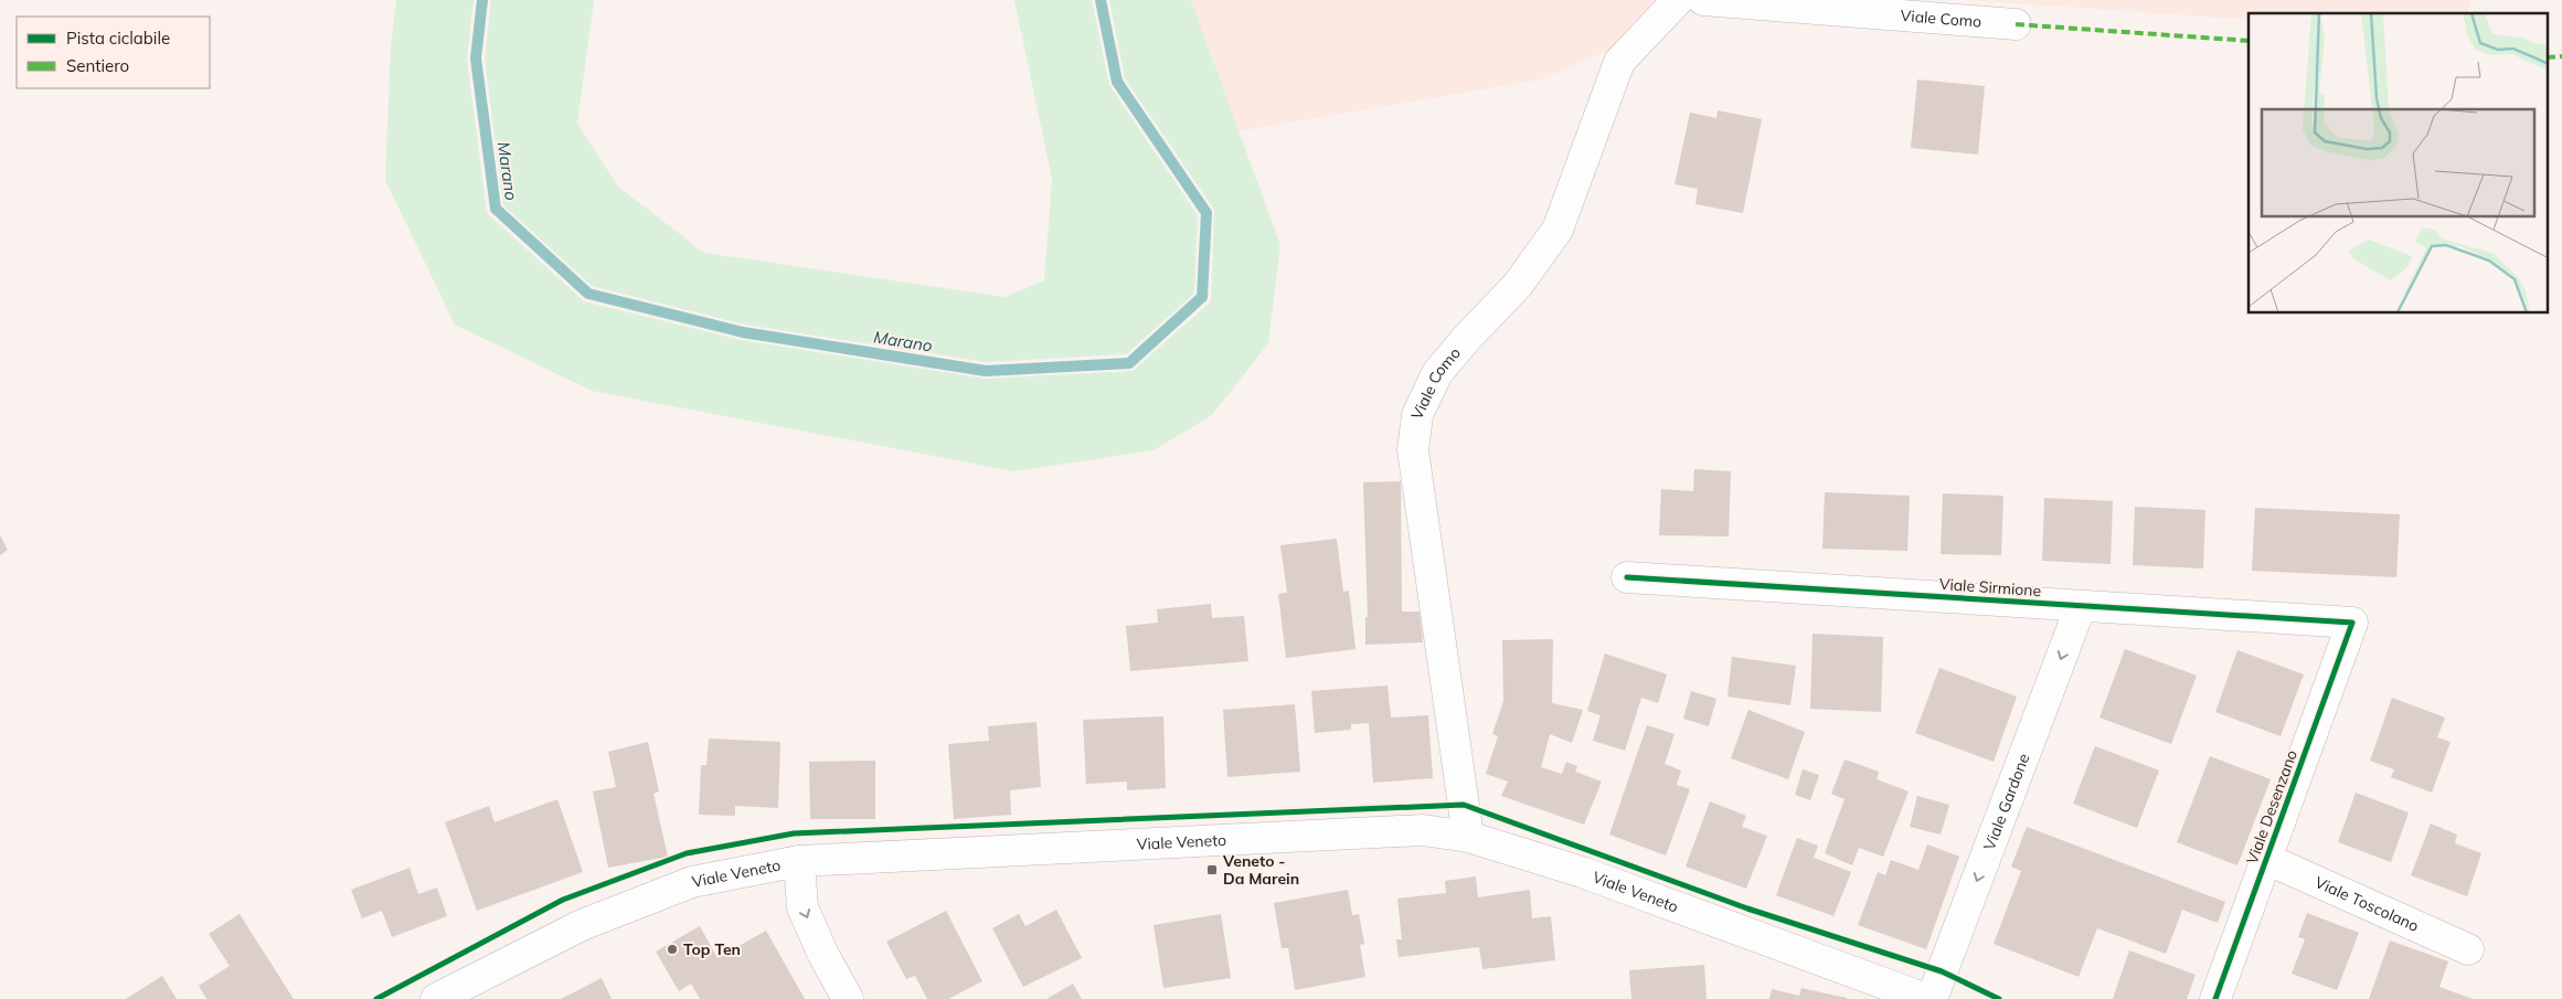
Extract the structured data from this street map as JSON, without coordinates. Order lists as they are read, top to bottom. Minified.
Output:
{"streets":{"street":["Viale Como","Viale Sirmione","Viale Gardone","Viale Desenzano","Viale Veneto","Viale Toscolano"]},"crossings":[["Viale Como","Viale Veneto"],["Viale Sirmione","Viale Gardone"],["Viale Sirmione","Viale Desenzano"],["Viale Desenzano","Viale Toscolano"]],"one_way":["Viale Gardone"],"water":["Marano"],"places":{"transit":["Veneto - Da Marein"],"other":["Top Ten"]},"legend":["Pista ciclabile","Sentiero"]}
